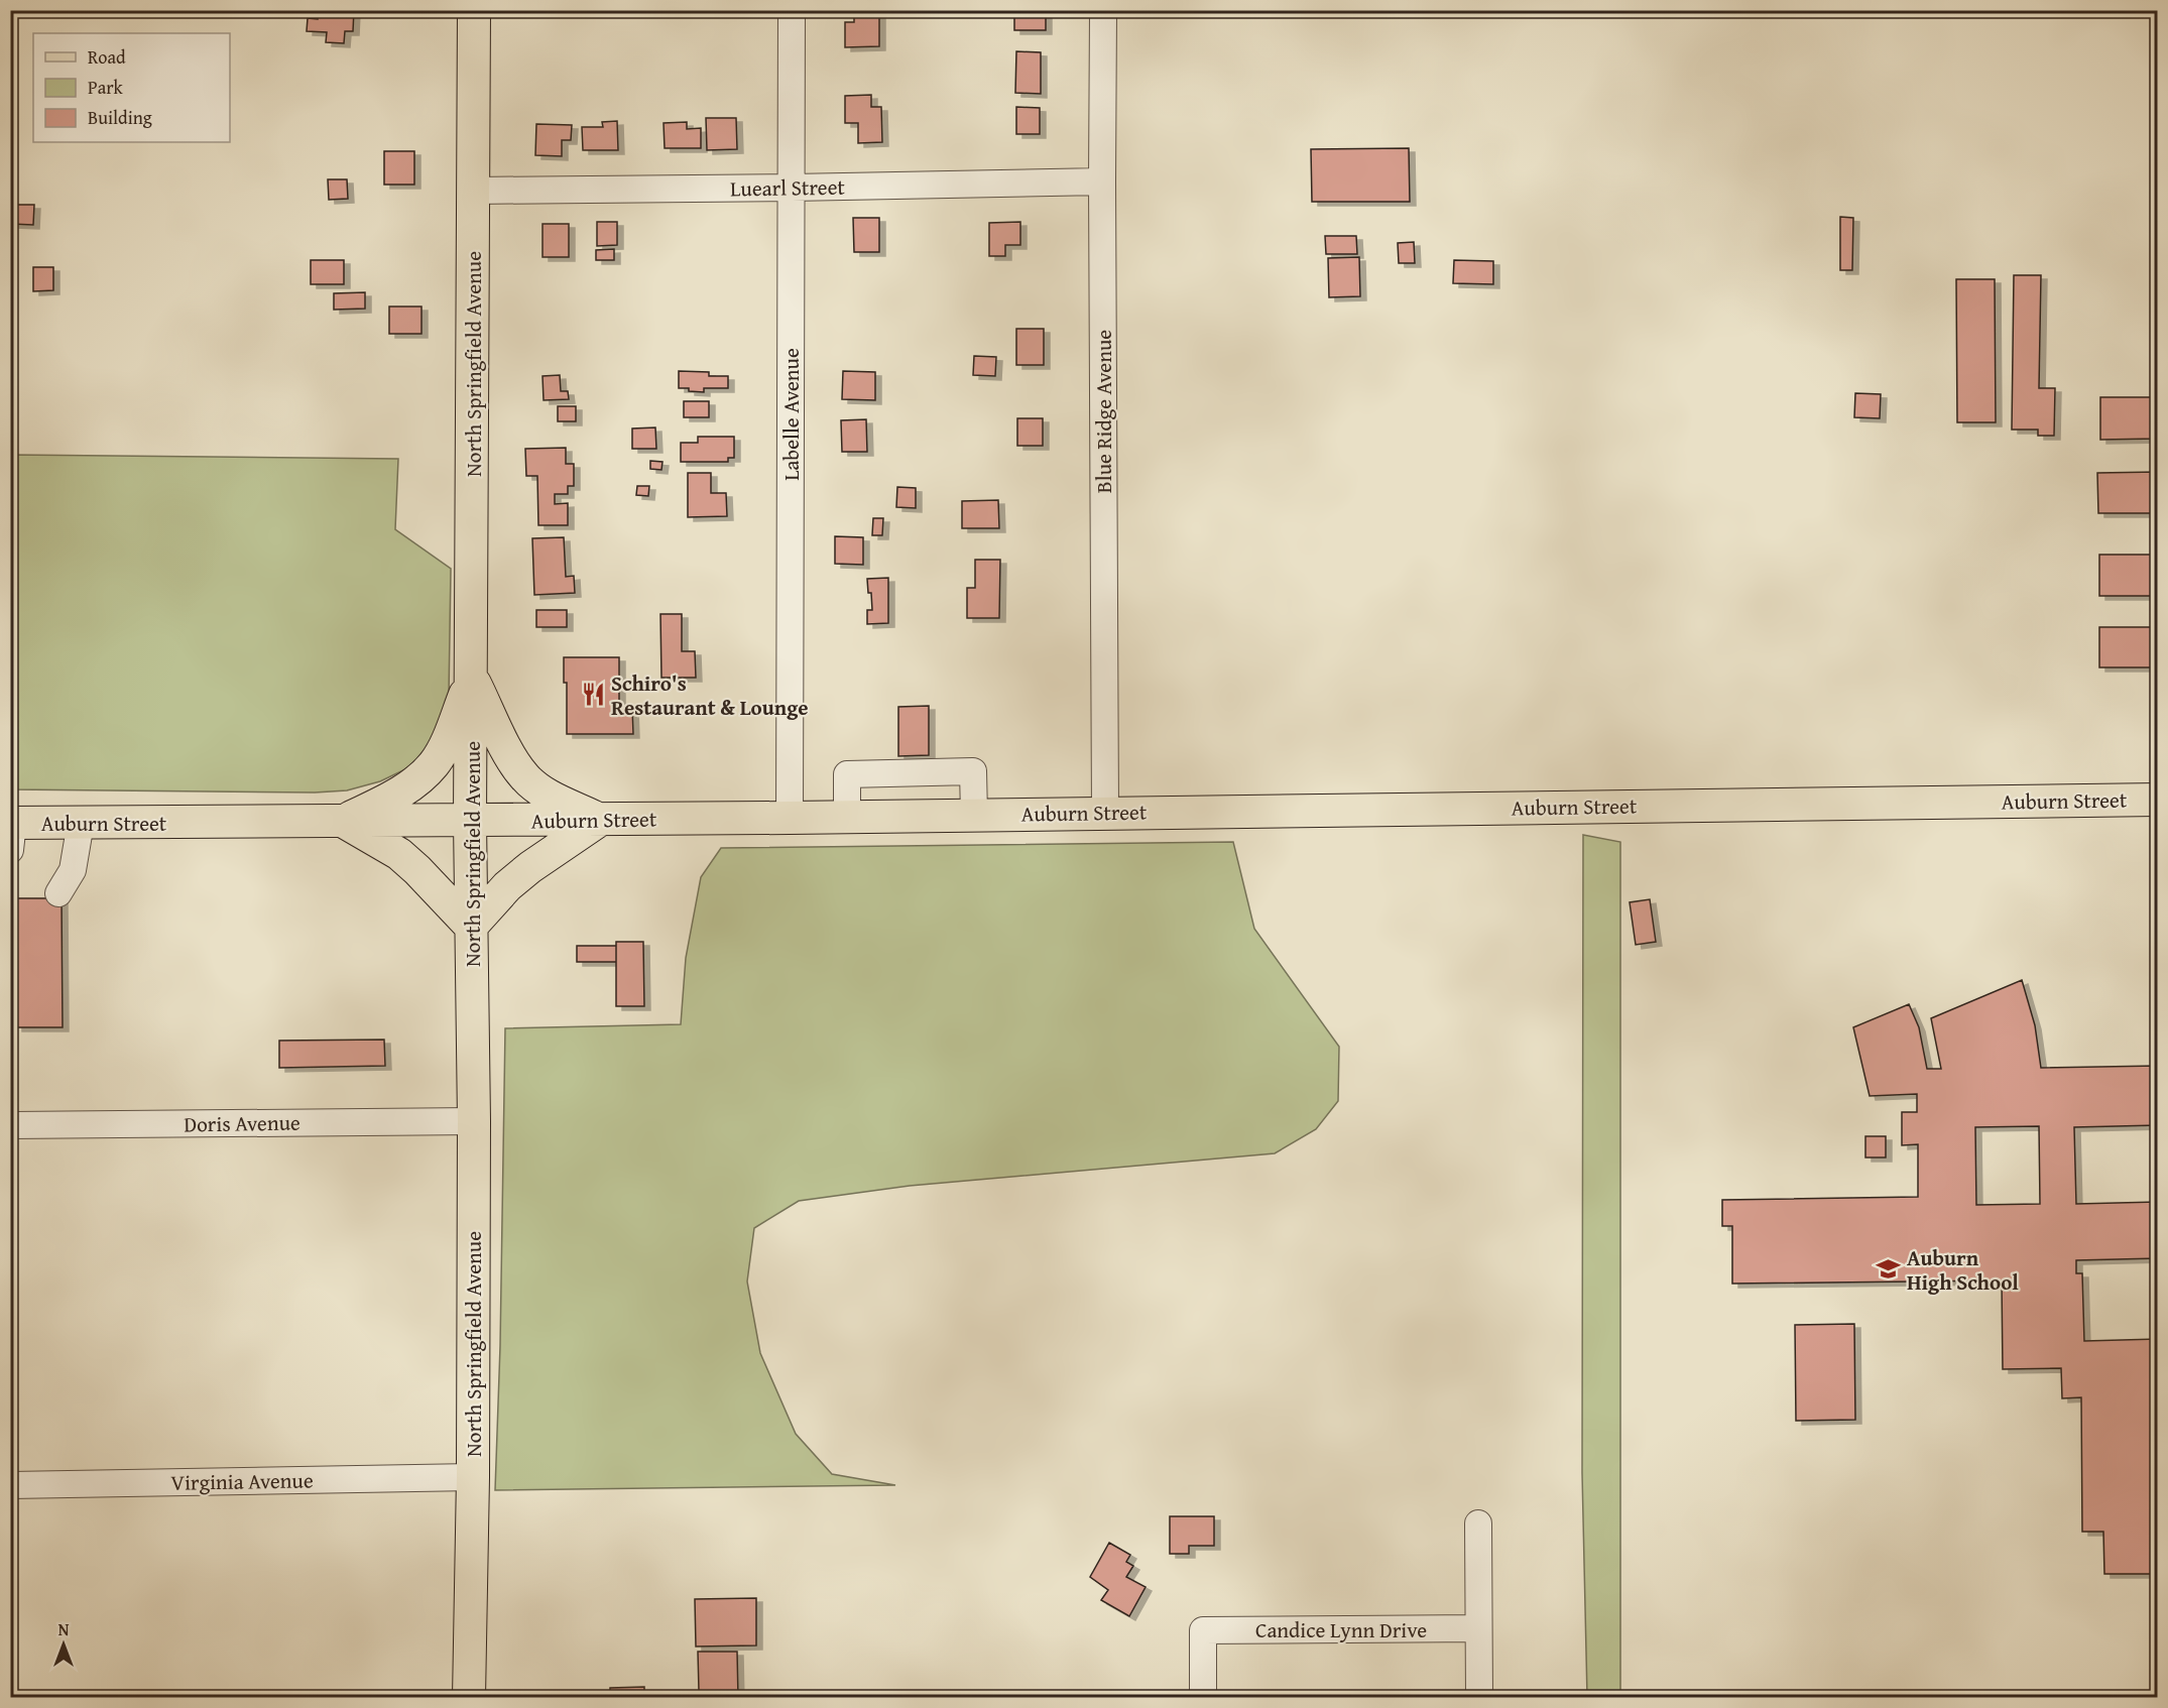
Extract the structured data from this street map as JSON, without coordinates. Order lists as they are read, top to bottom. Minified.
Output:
{"streets":{"main road":["North Springfield Avenue","Auburn Street"],"street":["Luearl Street","Blue Ridge Avenue","Labelle Avenue","Doris Avenue","Virginia Avenue","Candice Lynn Drive"]},"crossings":[["Luearl Street","North Springfield Avenue"],["Luearl Street","Blue Ridge Avenue"],["Luearl Street","Labelle Avenue"],["North Springfield Avenue","Auburn Street"],["North Springfield Avenue","Doris Avenue"],["North Springfield Avenue","Virginia Avenue"],["Blue Ridge Avenue","Auburn Street"],["Labelle Avenue","Auburn Street"]],"places":{"restaurant":["Schiro's Restaurant & Lounge"],"school or university":["Auburn High School"]},"legend":["Road","Park","Building"],"north":"top"}
